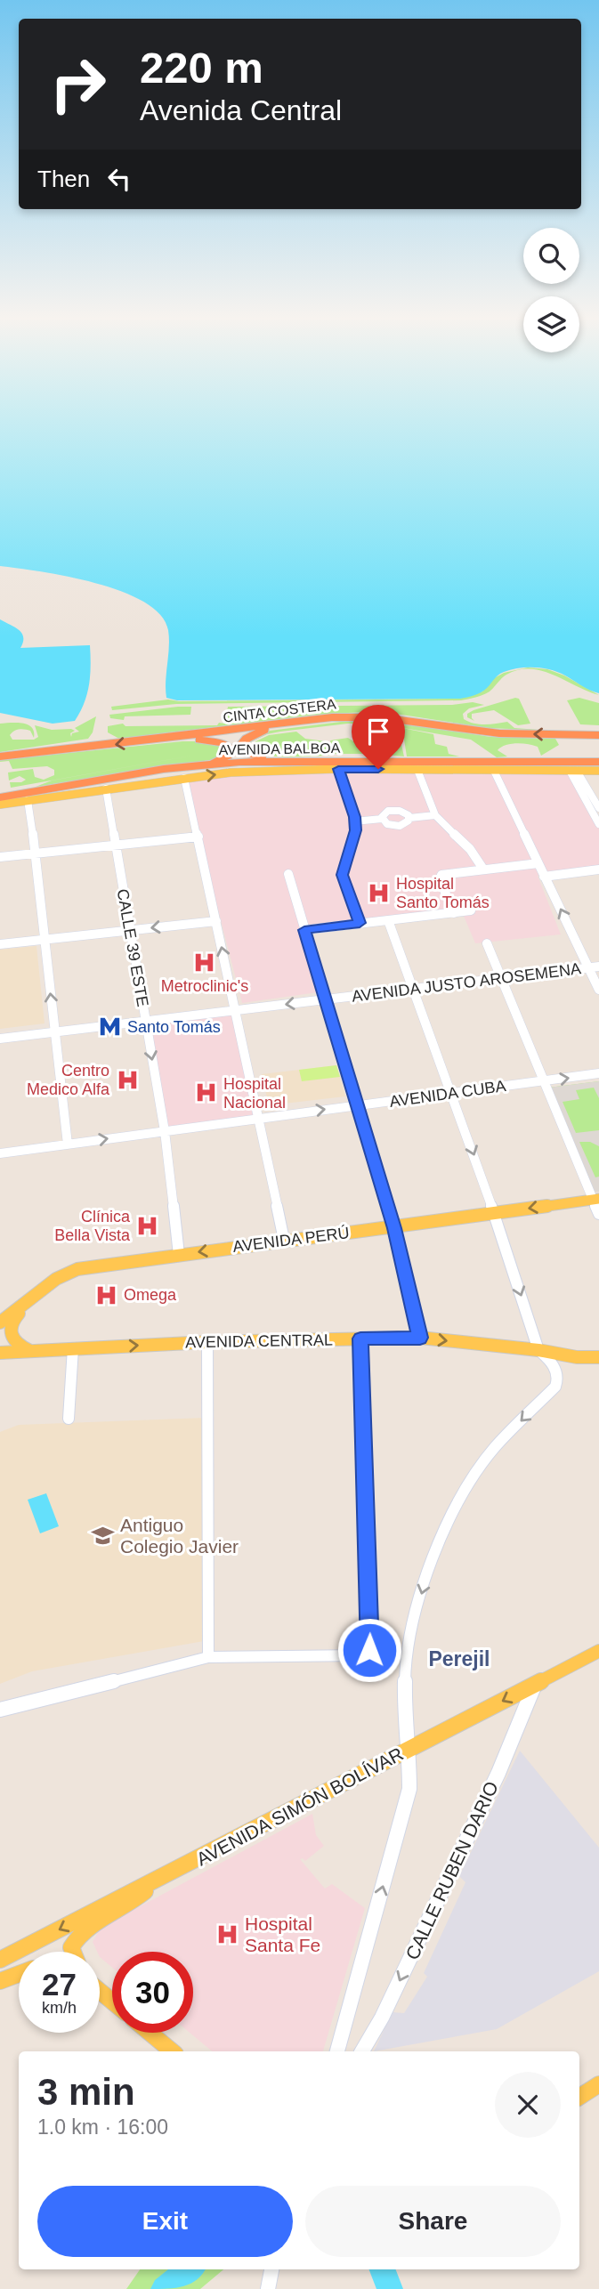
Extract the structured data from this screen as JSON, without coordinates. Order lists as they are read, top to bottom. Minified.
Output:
{"streets":{"highway":["CINTA COSTERA","AVENIDA BALBOA"],"main road":["AVENIDA PERÚ","AVENIDA CENTRAL","AVENIDA SIMÓN BOLÍVAR"],"street":["CALLE 39 ESTE","AVENIDA JUSTO AROSEMENA","AVENIDA CUBA","CALLE RUBEN DARIO"]},"crossings":[["AVENIDA BALBOA","CALLE 39 ESTE"],["CALLE 39 ESTE","AVENIDA JUSTO AROSEMENA"],["CALLE 39 ESTE","AVENIDA CUBA"],["CALLE 39 ESTE","AVENIDA PERÚ"],["AVENIDA SIMÓN BOLÍVAR","CALLE RUBEN DARIO"]],"one_way":["CINTA COSTERA","AVENIDA CUBA","AVENIDA CENTRAL"],"districts":["Perejil"],"places":{"hospital":["Hospital Santo Tomás","Metroclinic's","Centro Medico Alfa","Hospital Nacional","Clínica Bella Vista","Omega","Hospital Santa Fe"],"metro station":["Santo Tomás"],"school or university":["Antiguo Colegio Javier"]},"page":{"turn":["220 m","Avenida Central"],"then":"Then","speed":"27 km/h","limit":"30","heading":["3 min","1.0 km · 16:00"],"buttons":["Exit","Share"]}}
